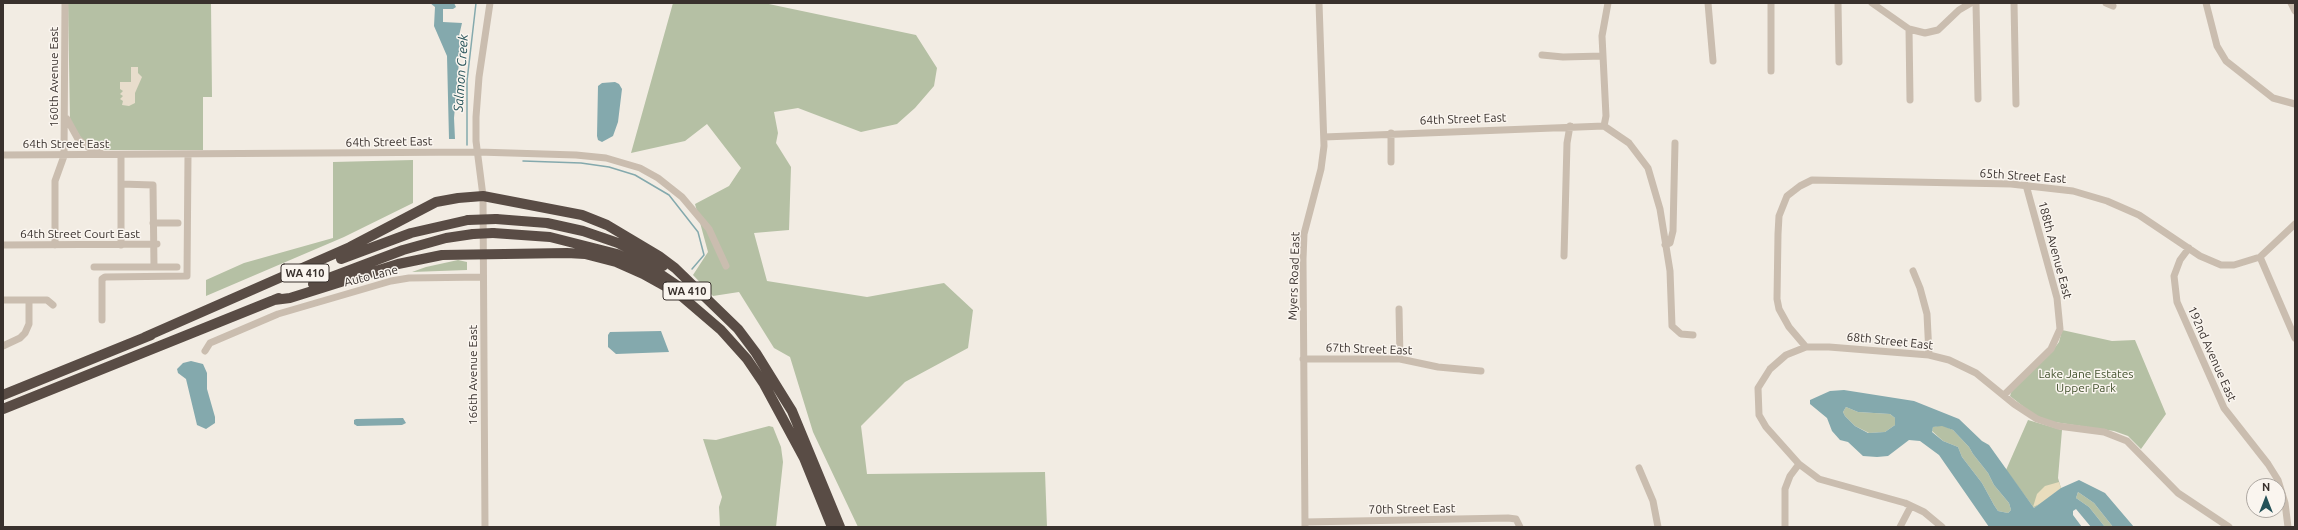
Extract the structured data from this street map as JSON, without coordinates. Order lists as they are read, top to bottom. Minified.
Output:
{"streets":{"highway":["WA 410"],"street":["160th Avenue East","64th Street East","65th Street East","64th Street Court East","188th Avenue East","Auto Lane","Myers Road East","68th Street East","67th Street East","192nd Avenue East","166th Avenue East","70th Street East"]},"crossings":[["160th Avenue East","64th Street East"],["160th Avenue East","64th Street Court East"],["64th Street East","Myers Road East"],["64th Street East","166th Avenue East"],["65th Street East","188th Avenue East"],["65th Street East","68th Street East"],["65th Street East","192nd Avenue East"],["188th Avenue East","68th Street East"],["Auto Lane","166th Avenue East"],["Myers Road East","67th Street East"],["Myers Road East","70th Street East"]],"water":["Salmon Creek"],"parks":["Lake Jane Estates Upper Park"],"north":"top"}
